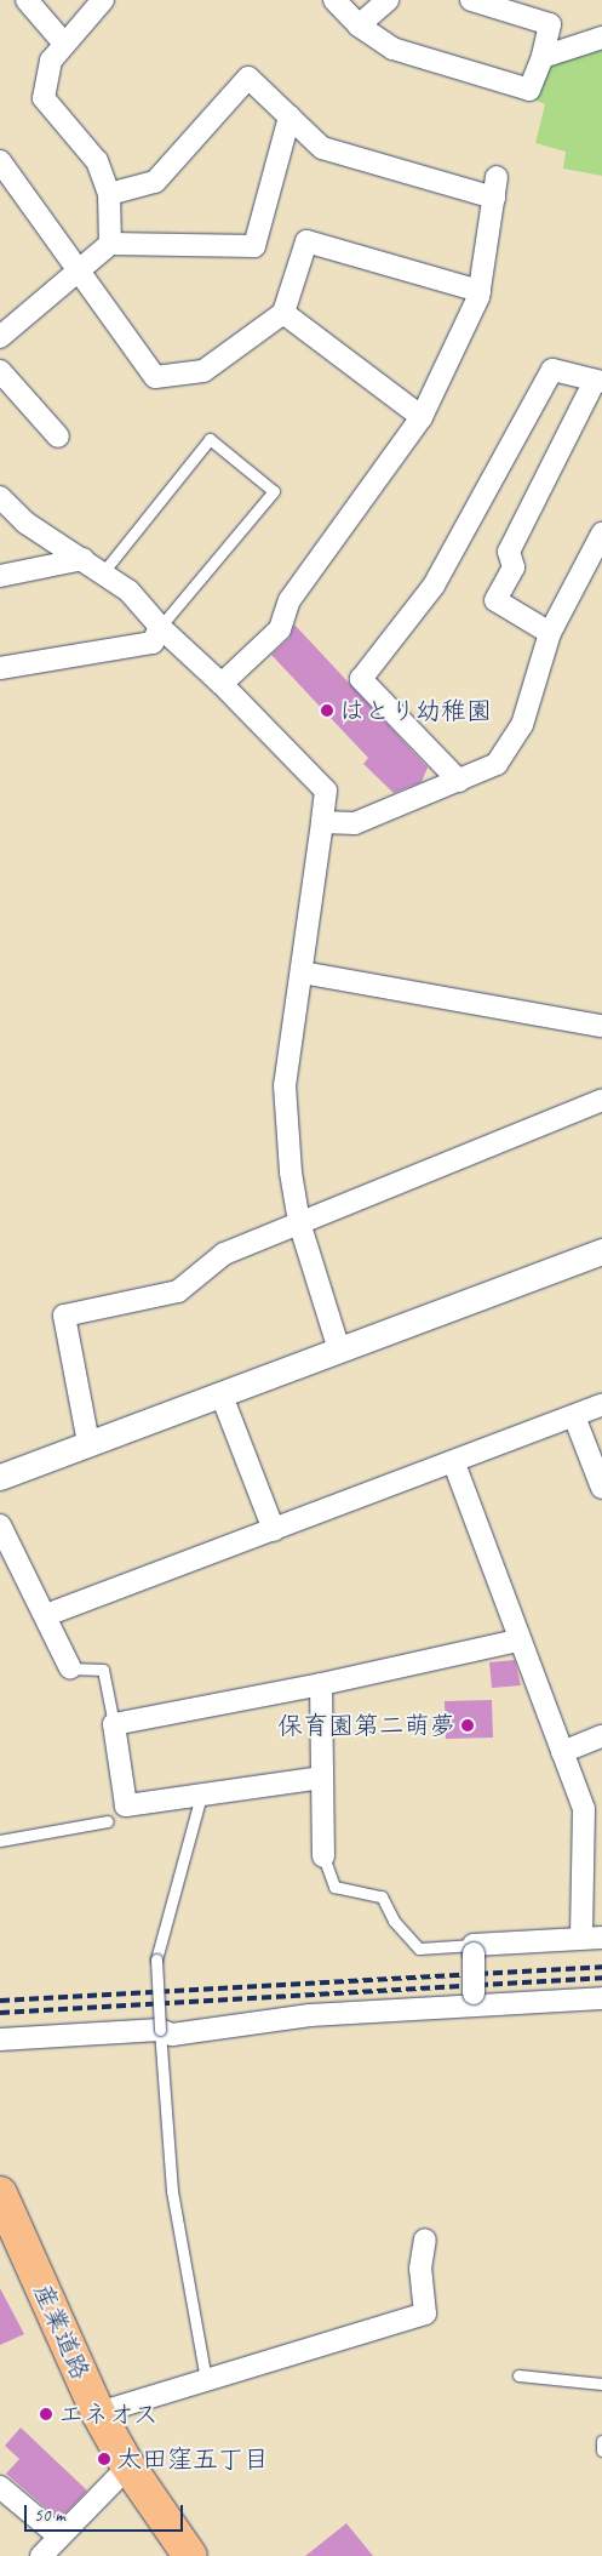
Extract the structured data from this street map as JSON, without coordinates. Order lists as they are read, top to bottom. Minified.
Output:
{"streets":{"main road":["産業道路"]},"places":["はとり幼稚園","保育園第二萌夢","エネオス","太田窪五丁目"],"scale_bar":"50 m"}
